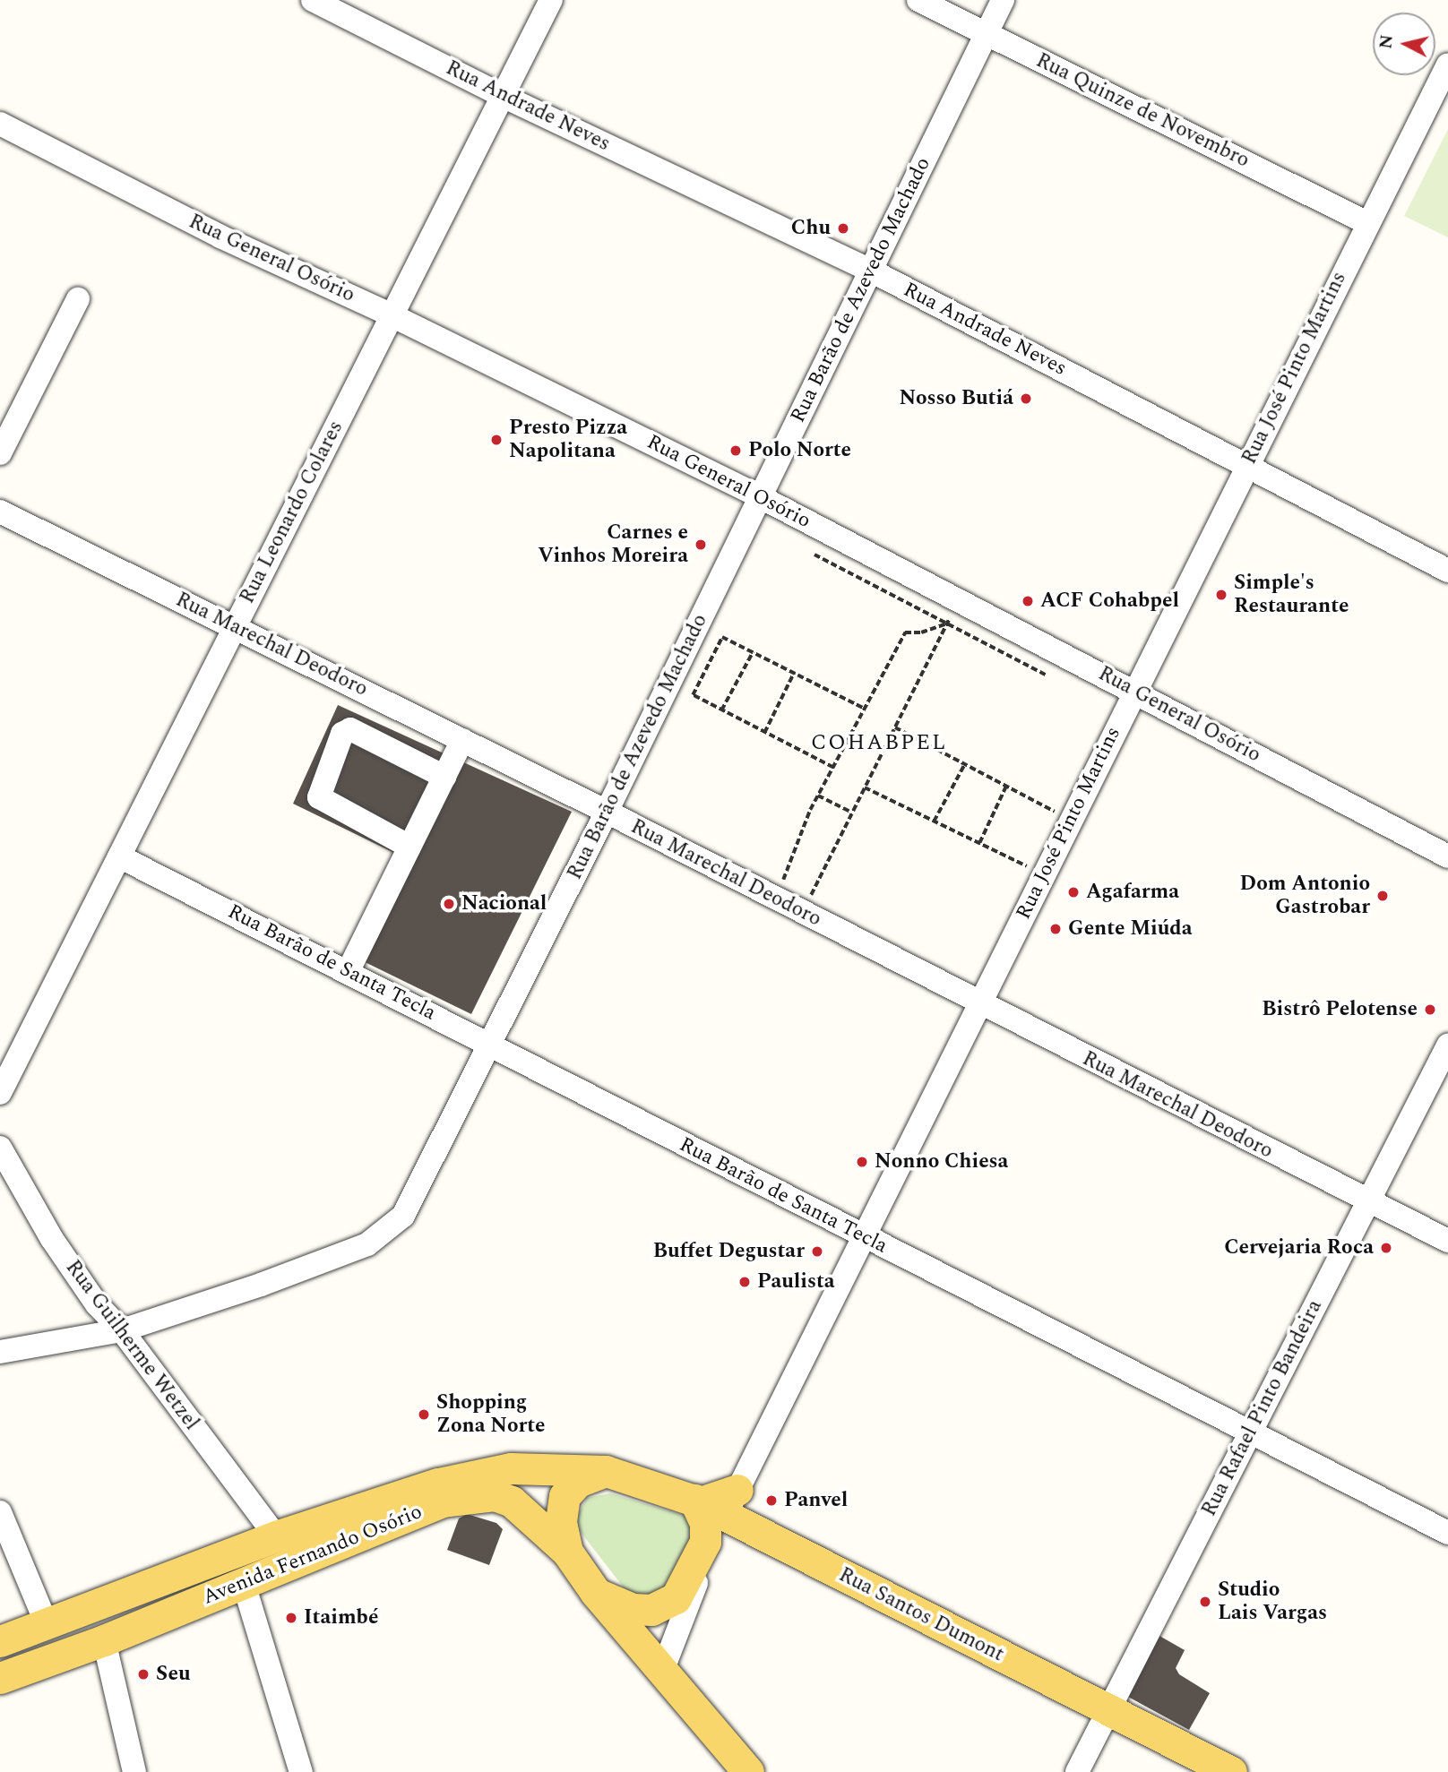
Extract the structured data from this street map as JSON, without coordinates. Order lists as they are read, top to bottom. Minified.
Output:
{"streets":{"main road":["Avenida Fernando Osório","Rua Santos Dumont"],"street":["Rua Andrade Neves","Rua Quinze de Novembro","Rua General Osório","Rua Barão de Azevedo Machado","Rua José Pinto Martins","Rua Leonardo Colares","Rua Marechal Deodoro","Rua Barão de Santa Tecla","Rua Guilherme Wetzel","Rua Rafael Pinto Bandeira"]},"crossings":[["Rua Andrade Neves","Rua Barão de Azevedo Machado"],["Rua Andrade Neves","Rua José Pinto Martins"],["Rua Andrade Neves","Rua Leonardo Colares"],["Rua Quinze de Novembro","Rua Barão de Azevedo Machado"],["Rua Quinze de Novembro","Rua José Pinto Martins"],["Rua General Osório","Rua Barão de Azevedo Machado"],["Rua General Osório","Rua José Pinto Martins"],["Rua General Osório","Rua Leonardo Colares"],["Rua Barão de Azevedo Machado","Rua Marechal Deodoro"],["Rua Barão de Azevedo Machado","Rua Barão de Santa Tecla"],["Rua Barão de Azevedo Machado","Rua Guilherme Wetzel"],["Rua José Pinto Martins","Rua Marechal Deodoro"],["Rua José Pinto Martins","Rua Barão de Santa Tecla"],["Rua José Pinto Martins","Avenida Fernando Osório"],["Rua José Pinto Martins","Rua Santos Dumont"],["Rua Leonardo Colares","Rua Marechal Deodoro"],["Rua Leonardo Colares","Rua Barão de Santa Tecla"],["Rua Marechal Deodoro","Rua Rafael Pinto Bandeira"],["Rua Barão de Santa Tecla","Rua Rafael Pinto Bandeira"],["Rua Guilherme Wetzel","Avenida Fernando Osório"],["Rua Rafael Pinto Bandeira","Rua Santos Dumont"],["Avenida Fernando Osório","Rua Santos Dumont"]],"districts":["COHABPEL"],"places":["Chu","Nosso Butiá","Presto Pizza Napolitana","Polo Norte","Carnes e Vinhos Moreira","Simple's Restaurante","ACF Cohabpel","Agafarma","Dom Antonio Gastrobar","Nacional","Gente Miúda","Bistrô Pelotense","Nonno Chiesa","Cervejaria Roca","Buffet Degustar","Paulista","Shopping Zona Norte","Panvel","Studio Lais Vargas","Itaimbé","Seu"],"north":"left"}
